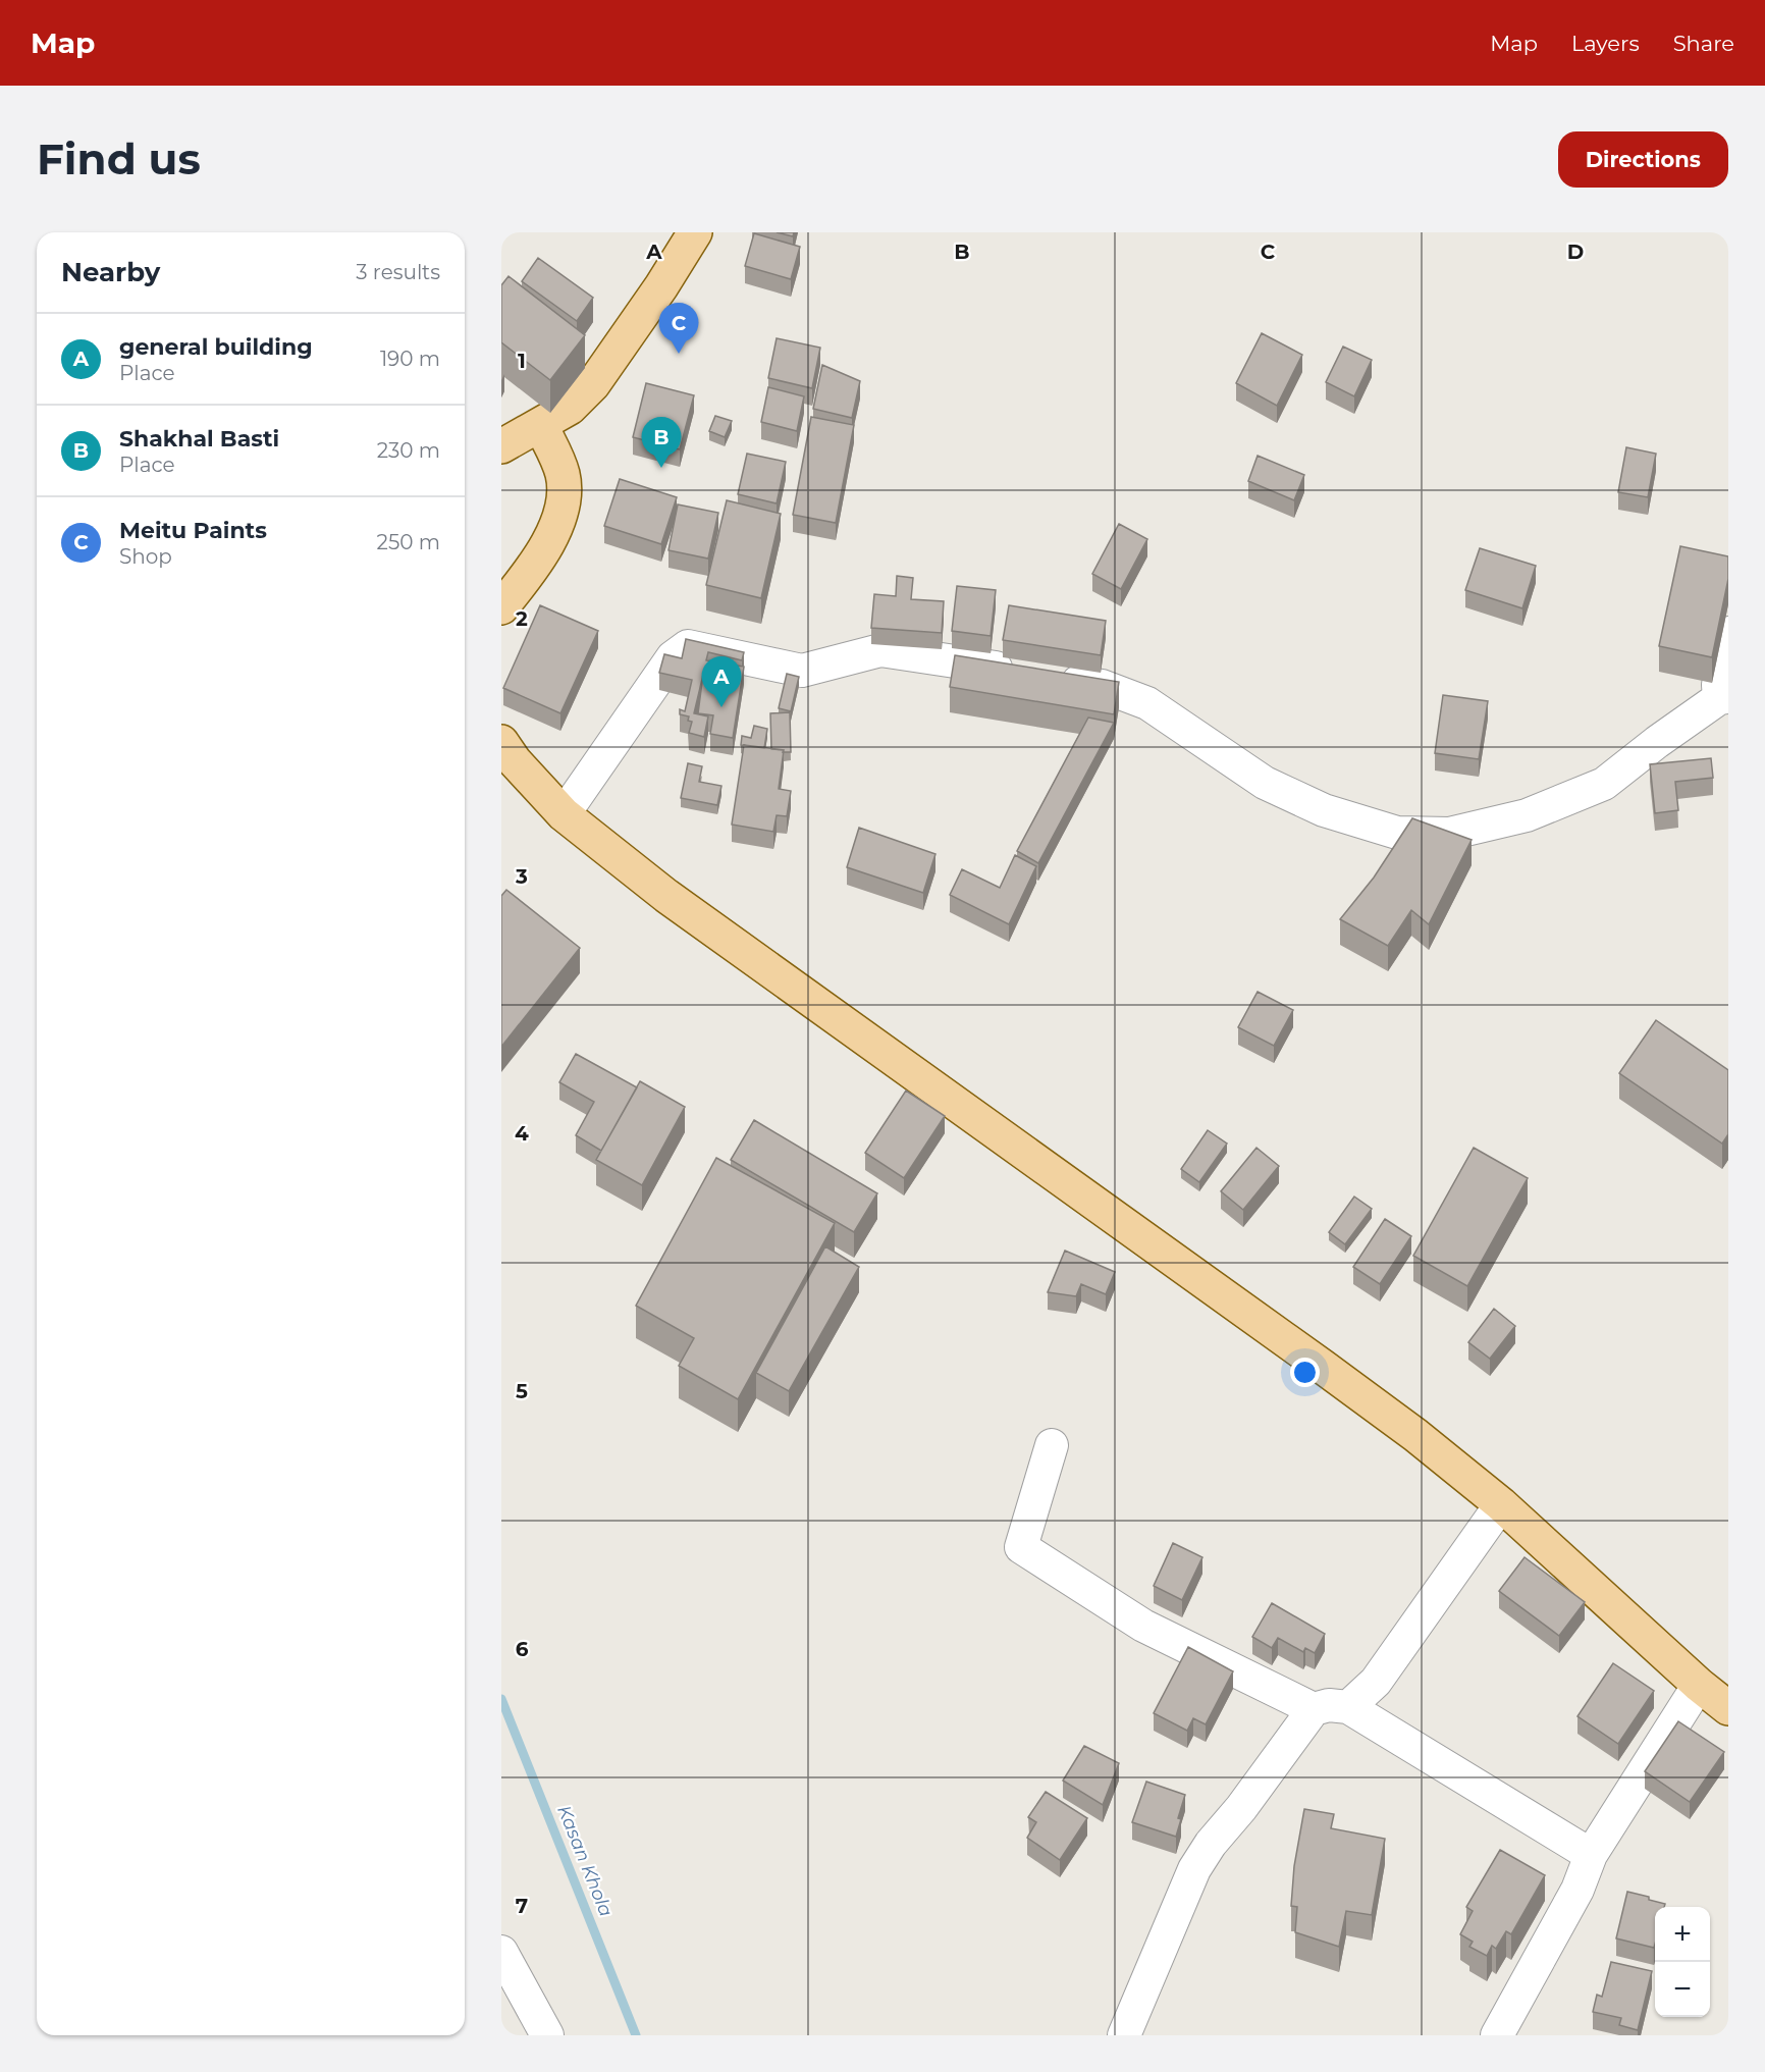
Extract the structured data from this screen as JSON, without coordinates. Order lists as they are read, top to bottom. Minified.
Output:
{"water":["Kasan Khola"],"page":{"header":"Map","nav":["Map","Layers","Share"],"buttons":"Directions","title":"Find us","heading":["Nearby","3 results"],"pins":["C","B","A"],"list":[{"mark":"A","name":"general building","note":"Place","value":"190 m"},{"mark":"B","name":"Shakhal Basti","note":"Place","value":"230 m"},{"mark":"C","name":"Meitu Paints","note":"Shop","value":"250 m"}],"map_buttons":["+","−"]},"grid":{"columns":["A","B","C","D"],"rows":["1","2","3","4","5","6","7"]}}
